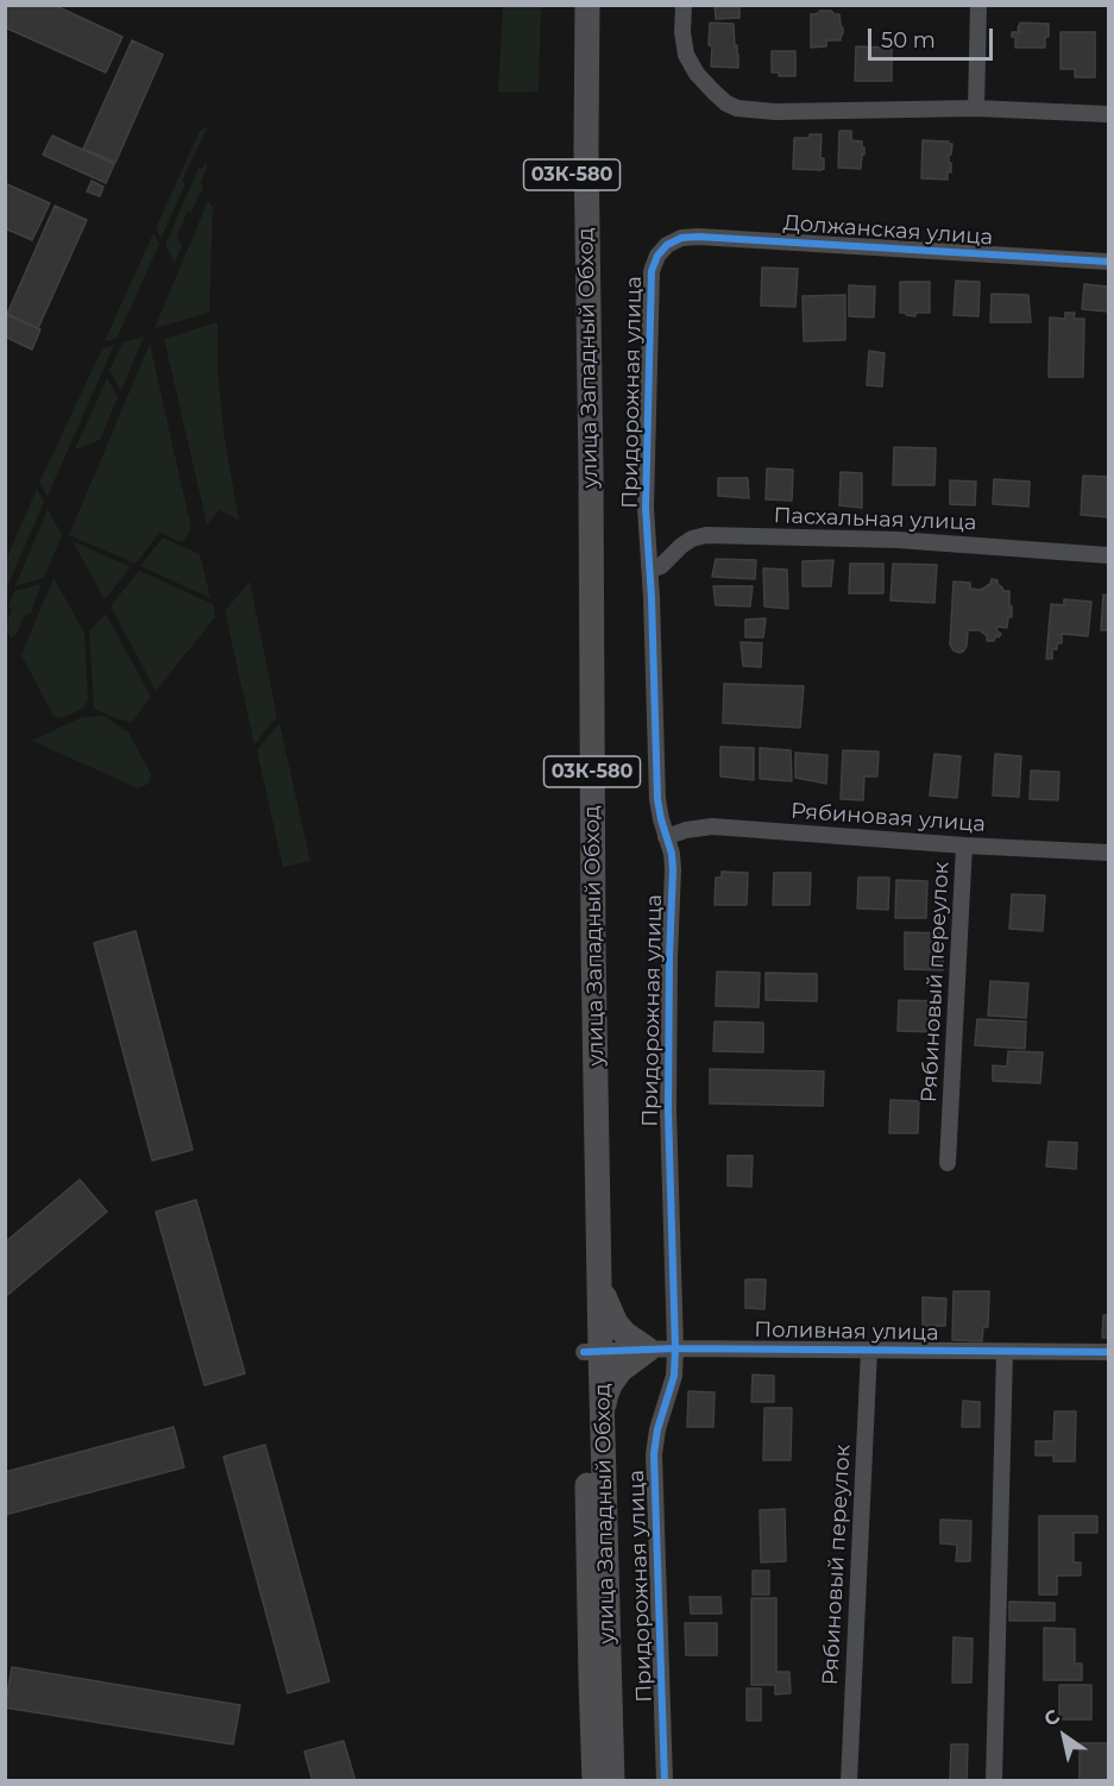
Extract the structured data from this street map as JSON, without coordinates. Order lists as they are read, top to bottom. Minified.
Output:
{"streets":{"highway":["03К-580","улица Западный Обход"],"street":["Должанская улица","Придорожная улица","Пасхальная улица","Рябиновая улица","Рябиновый переулок","Поливная улица"]},"crossings":[["Должанская улица","Придорожная улица"],["улица Западный Обход","Поливная улица"],["Придорожная улица","Пасхальная улица"],["Придорожная улица","Рябиновая улица"],["Придорожная улица","Поливная улица"],["Рябиновая улица","Рябиновый переулок"],["Рябиновый переулок","Поливная улица"]],"scale_bar":"50 m","north":"top left"}
